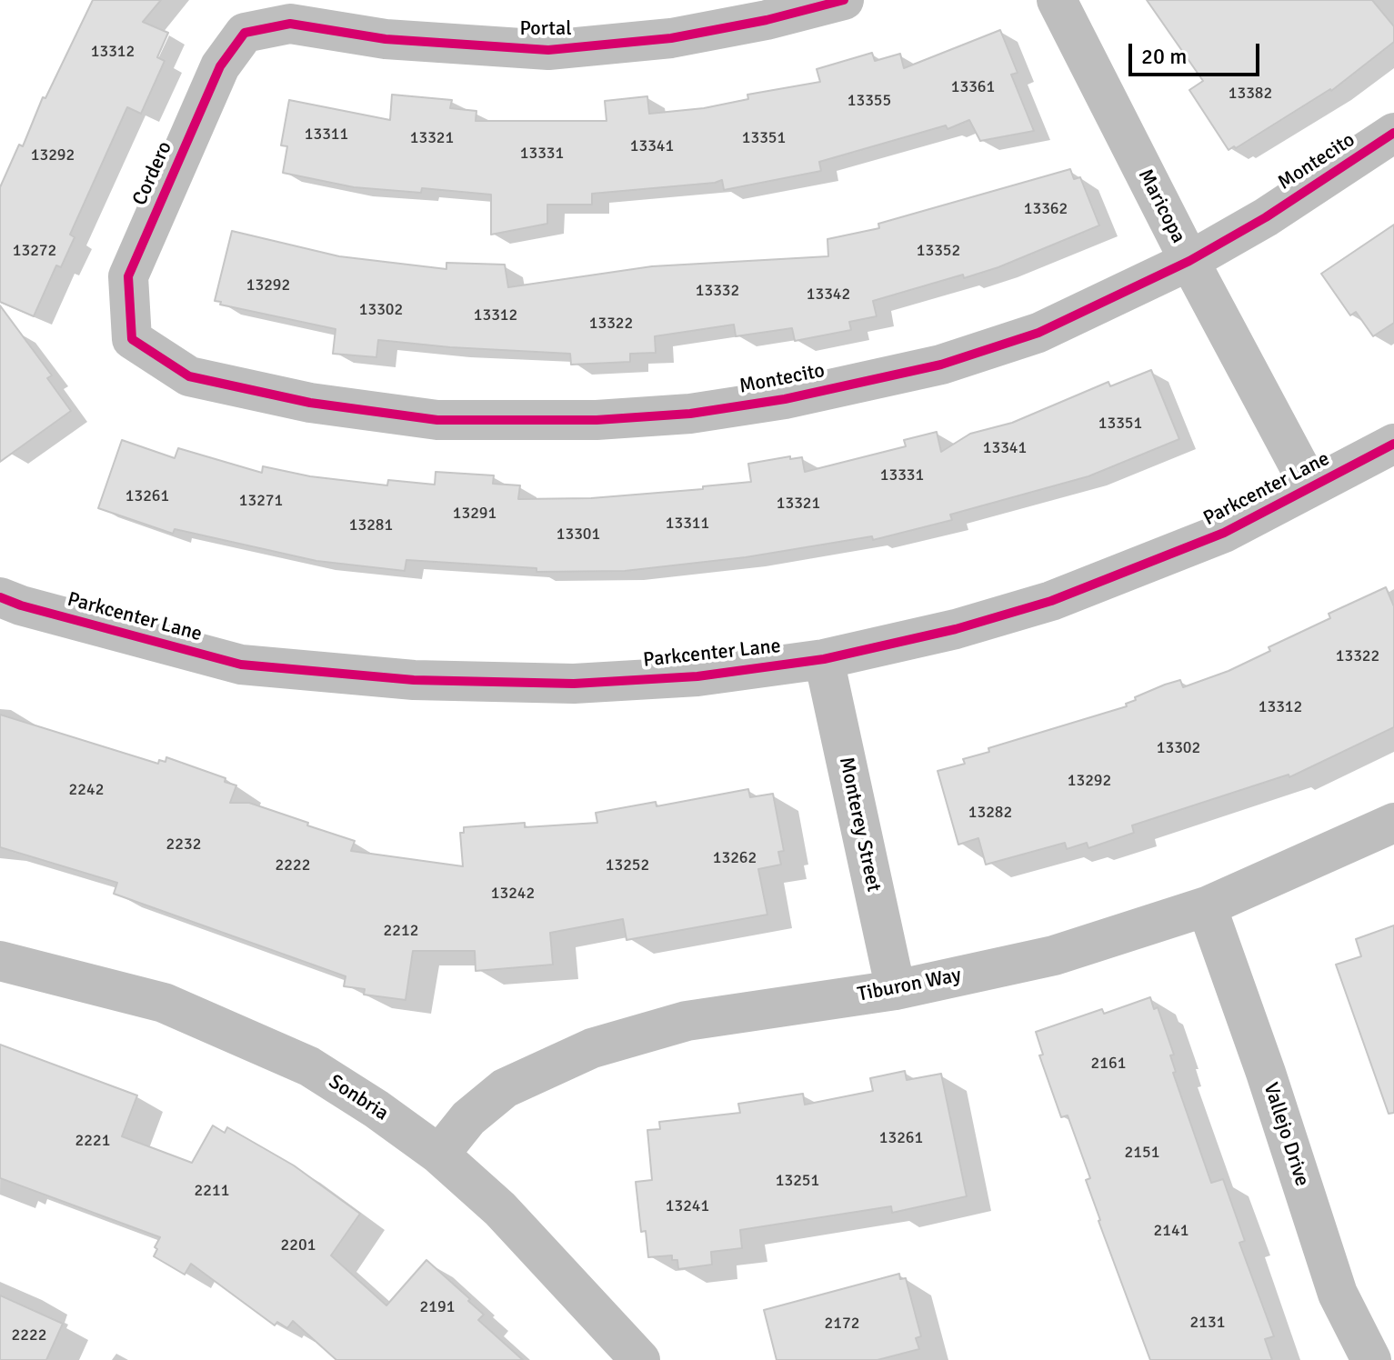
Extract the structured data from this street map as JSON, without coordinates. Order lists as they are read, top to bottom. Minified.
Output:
{"streets":{"street":["Portal","Montecito","Cordero","Maricopa","Parkcenter Lane","Monterey Street","Tiburon Way","Sonbria","Vallejo Drive"]},"crossings":[["Portal","Cordero"],["Montecito","Cordero"],["Montecito","Maricopa"],["Maricopa","Parkcenter Lane"],["Parkcenter Lane","Monterey Street"],["Monterey Street","Tiburon Way"],["Tiburon Way","Sonbria"],["Tiburon Way","Vallejo Drive"]],"house_numbers":["13312","13361","13382","13355","13311","13321","13351","13341","13331","13292","13362","13272","13352","13292","13332","13342","13302","13312","13322","13351","13341","13331","13261","13271","13321","13291","13311","13281","13301","13322","13312","13302","13292","2242","13282","2232","13262","2222","13252","13242","2212","2161","13261","2221","2151","13251","2211","13241","2141","2201","2191","2131","2172","2222"],"scale_bar":"20 m"}
